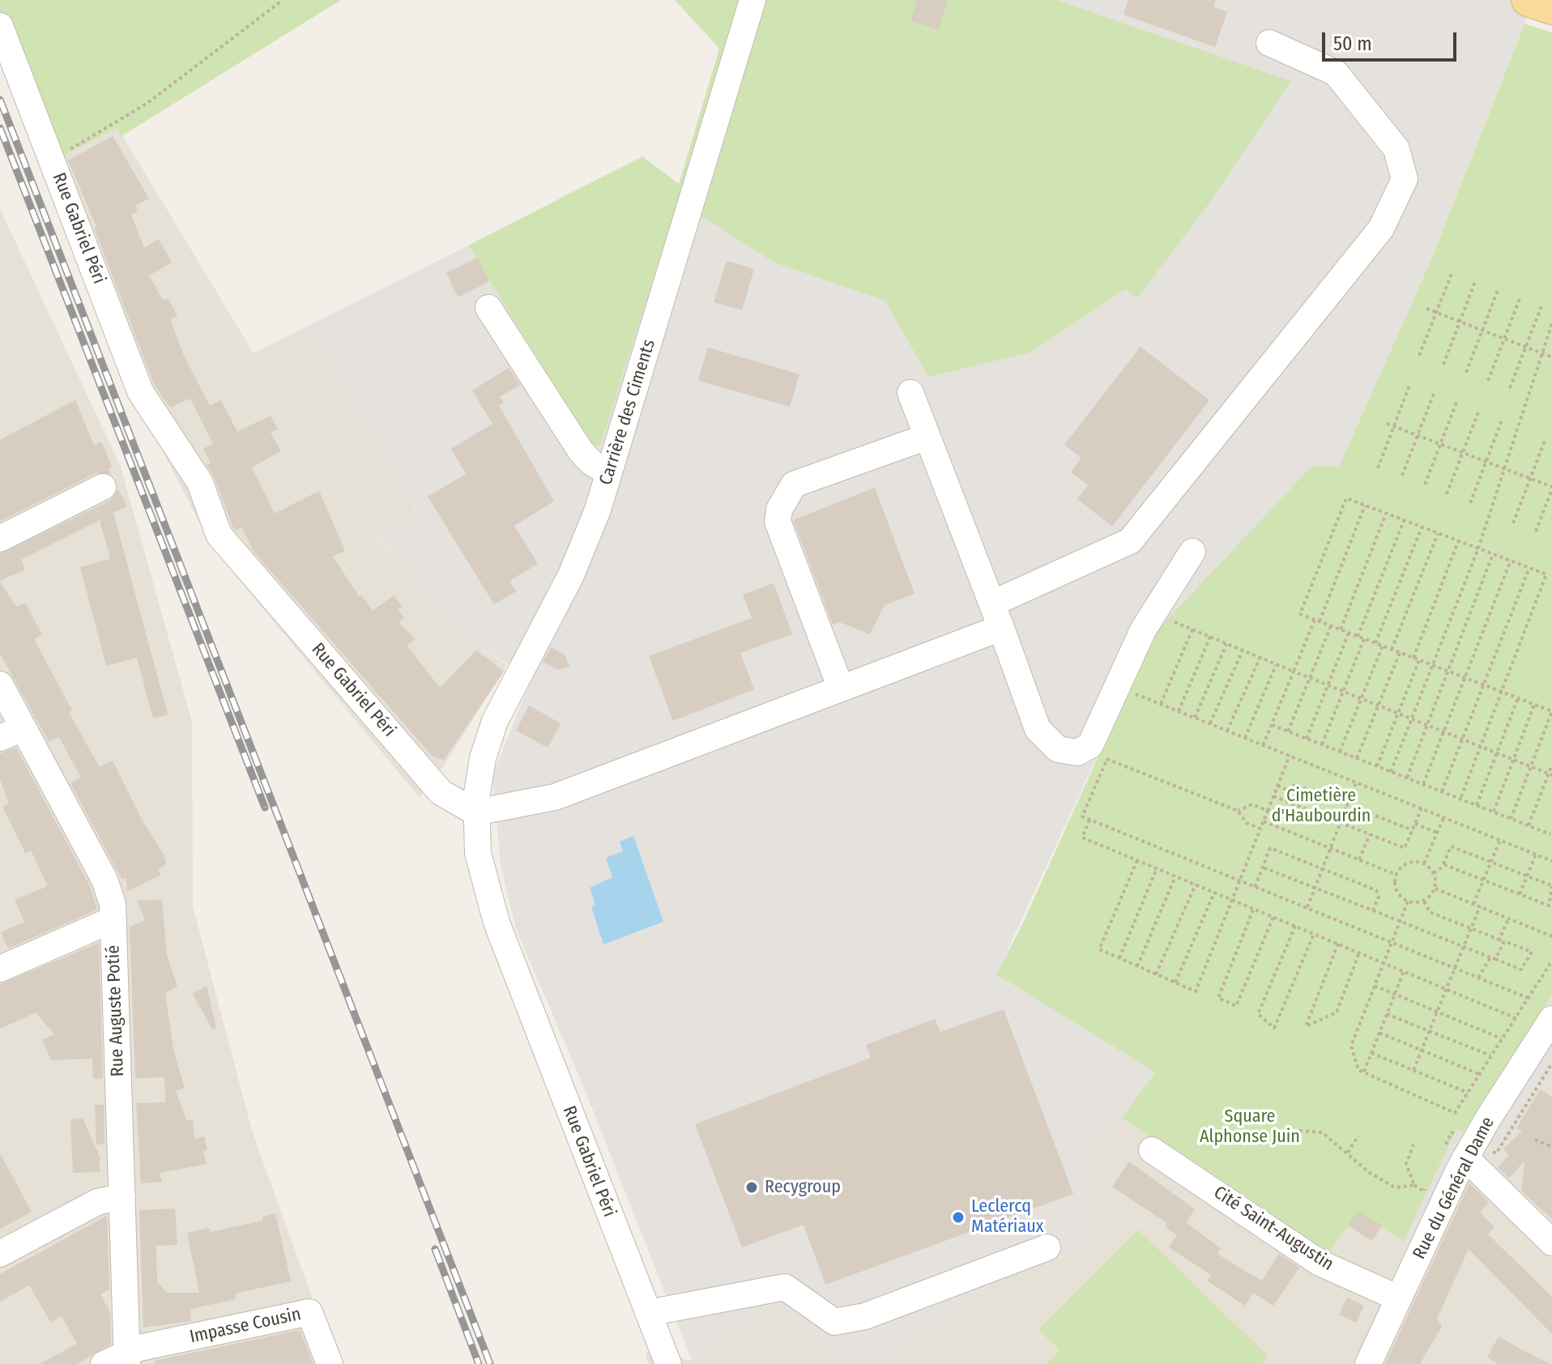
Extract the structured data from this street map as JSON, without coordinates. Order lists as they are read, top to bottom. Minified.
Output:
{"streets":{"street":["Rue Gabriel Péri","Carrière des Ciments","Rue Auguste Potié","Rue du Général Dame","Cité Saint-Augustin","Impasse Cousin"]},"crossings":[["Rue Gabriel Péri","Carrière des Ciments"],["Rue Auguste Potié","Impasse Cousin"],["Rue du Général Dame","Cité Saint-Augustin"]],"parks":["Cimetière d'Haubourdin","Square Alphonse Juin"],"places":["Recygroup","Leclercq Matériaux"],"scale_bar":"50 m"}
